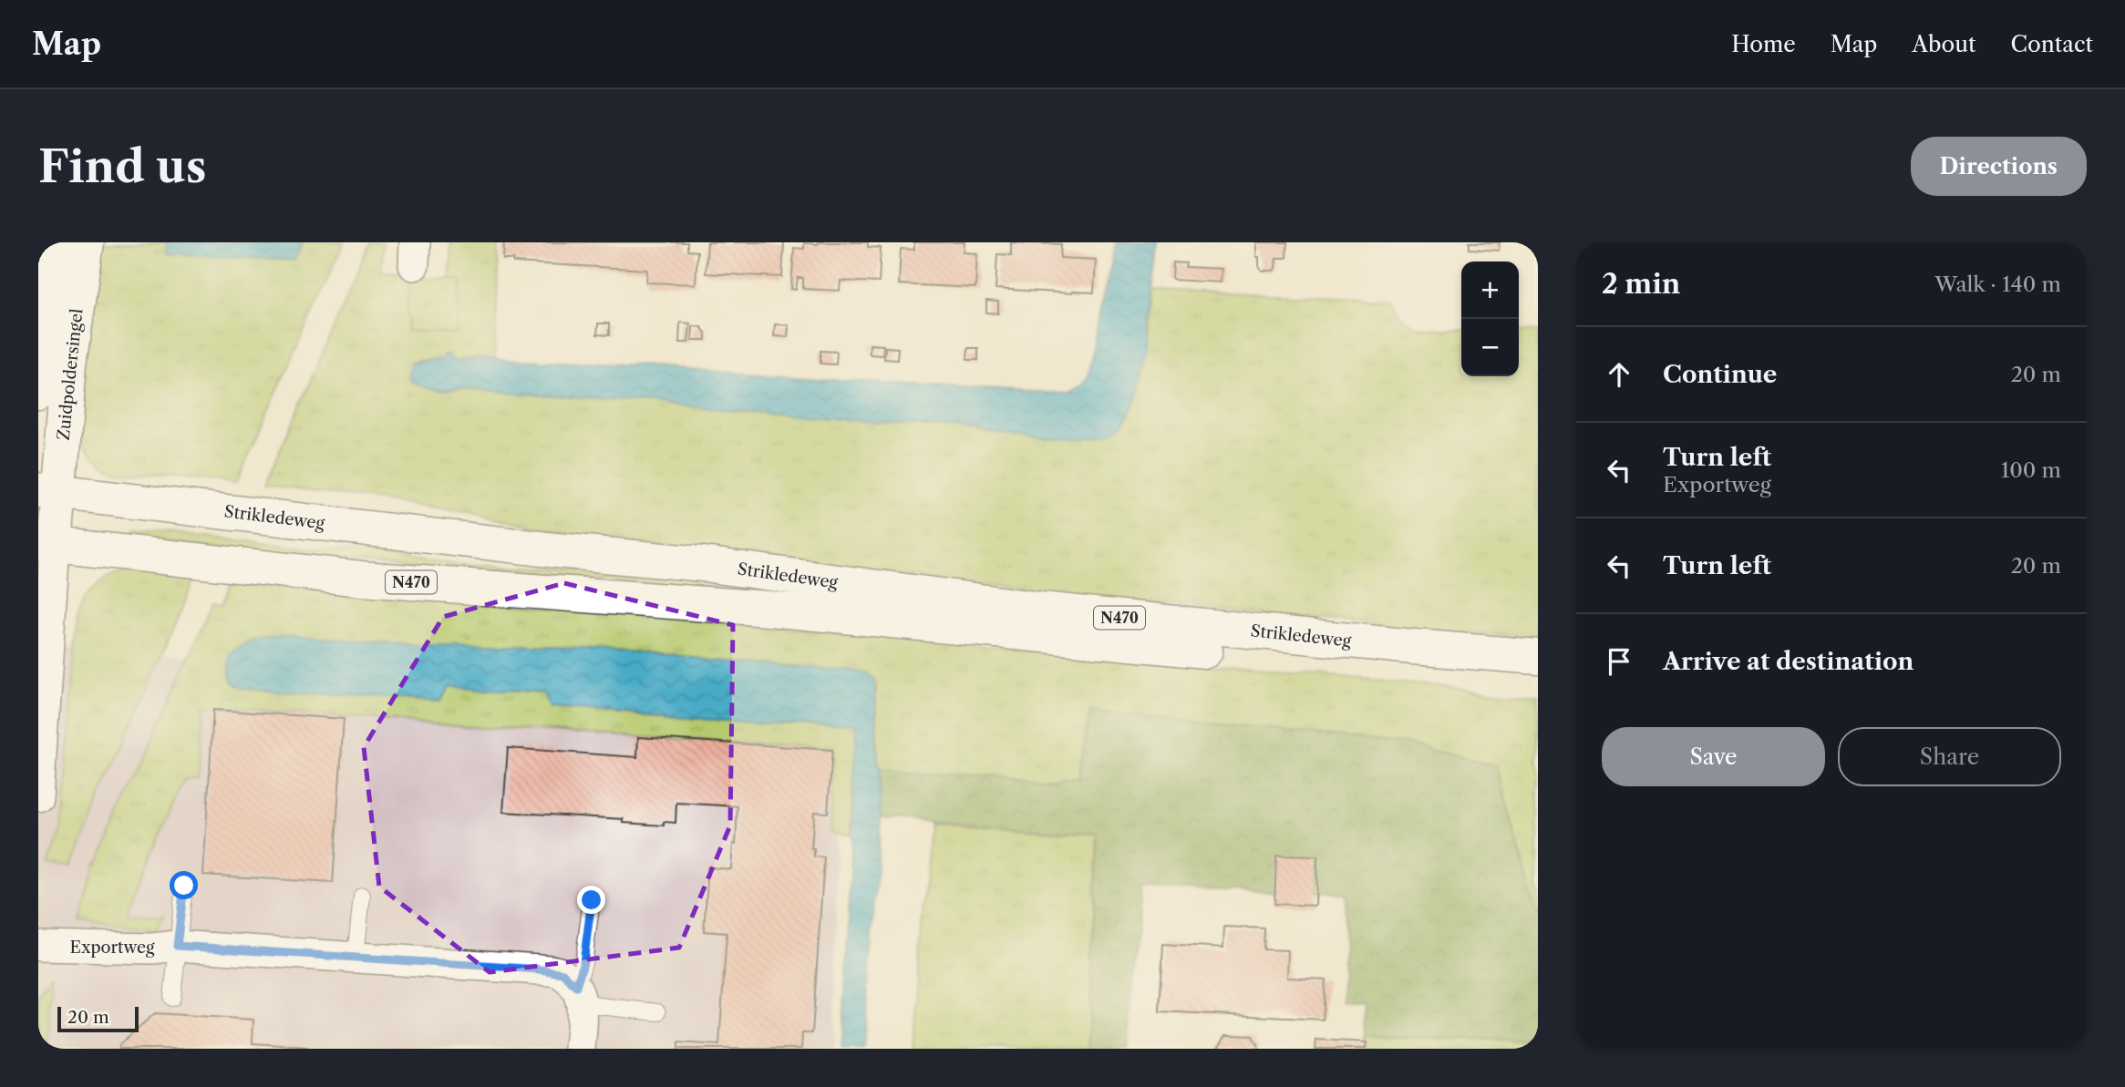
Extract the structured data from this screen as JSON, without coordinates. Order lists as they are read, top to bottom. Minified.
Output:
{"streets":{"main road":["Zuidpoldersingel","Strikledeweg","N470"],"street":["Exportweg"]},"crossings":[["Zuidpoldersingel","Strikledeweg"]],"scale_bar":"20 m","page":{"header":"Map","nav":["Home","Map","About","Contact"],"buttons":["Directions",["Save","Share"]],"title":"Find us","heading":["2 min","Walk · 140 m"],"map_buttons":["+","−"],"list":[["Continue","20 m"],["Turn left","Exportweg","100 m"],["Turn left","20 m"],"Arrive at destination"],"scale":"20 m"}}
